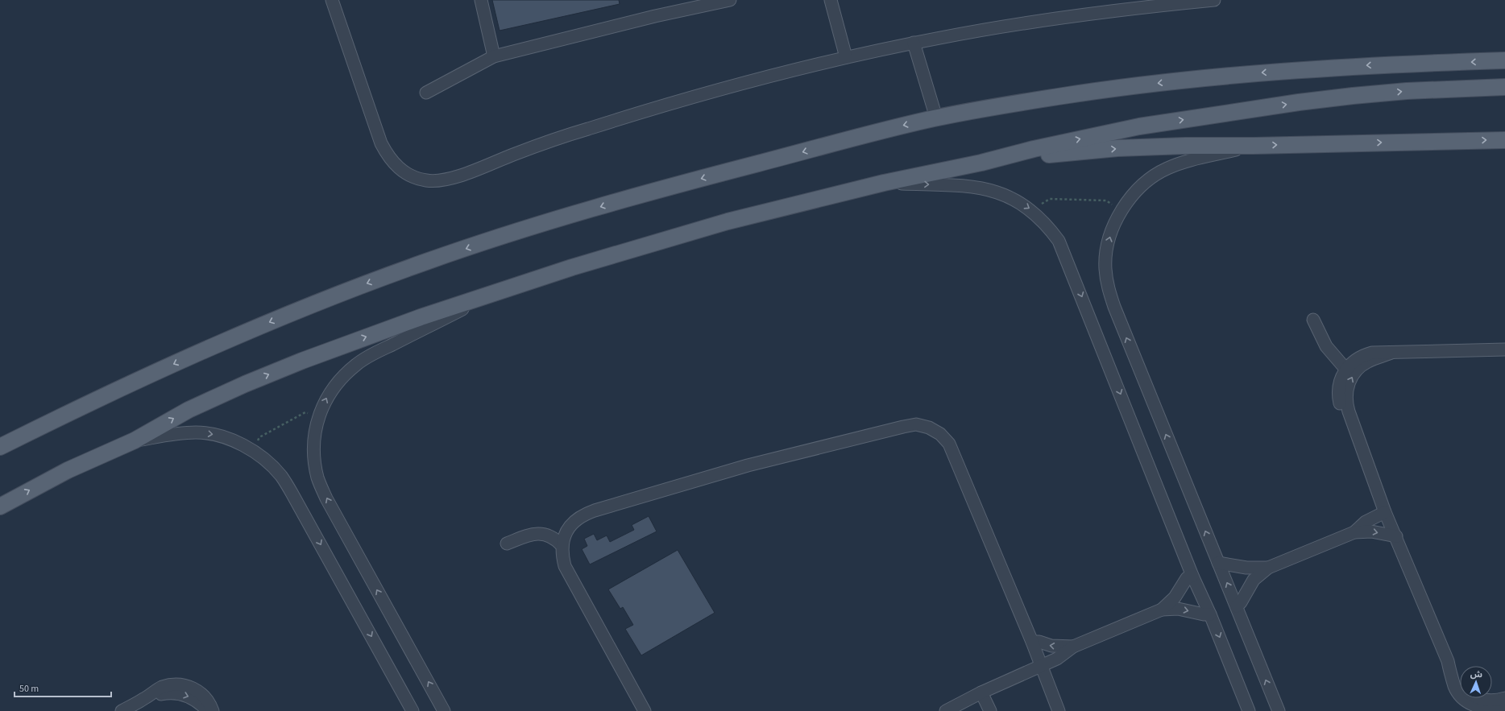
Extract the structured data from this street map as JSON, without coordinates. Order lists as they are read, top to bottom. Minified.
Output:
{"scale_bar":"50 m","north":"top"}
